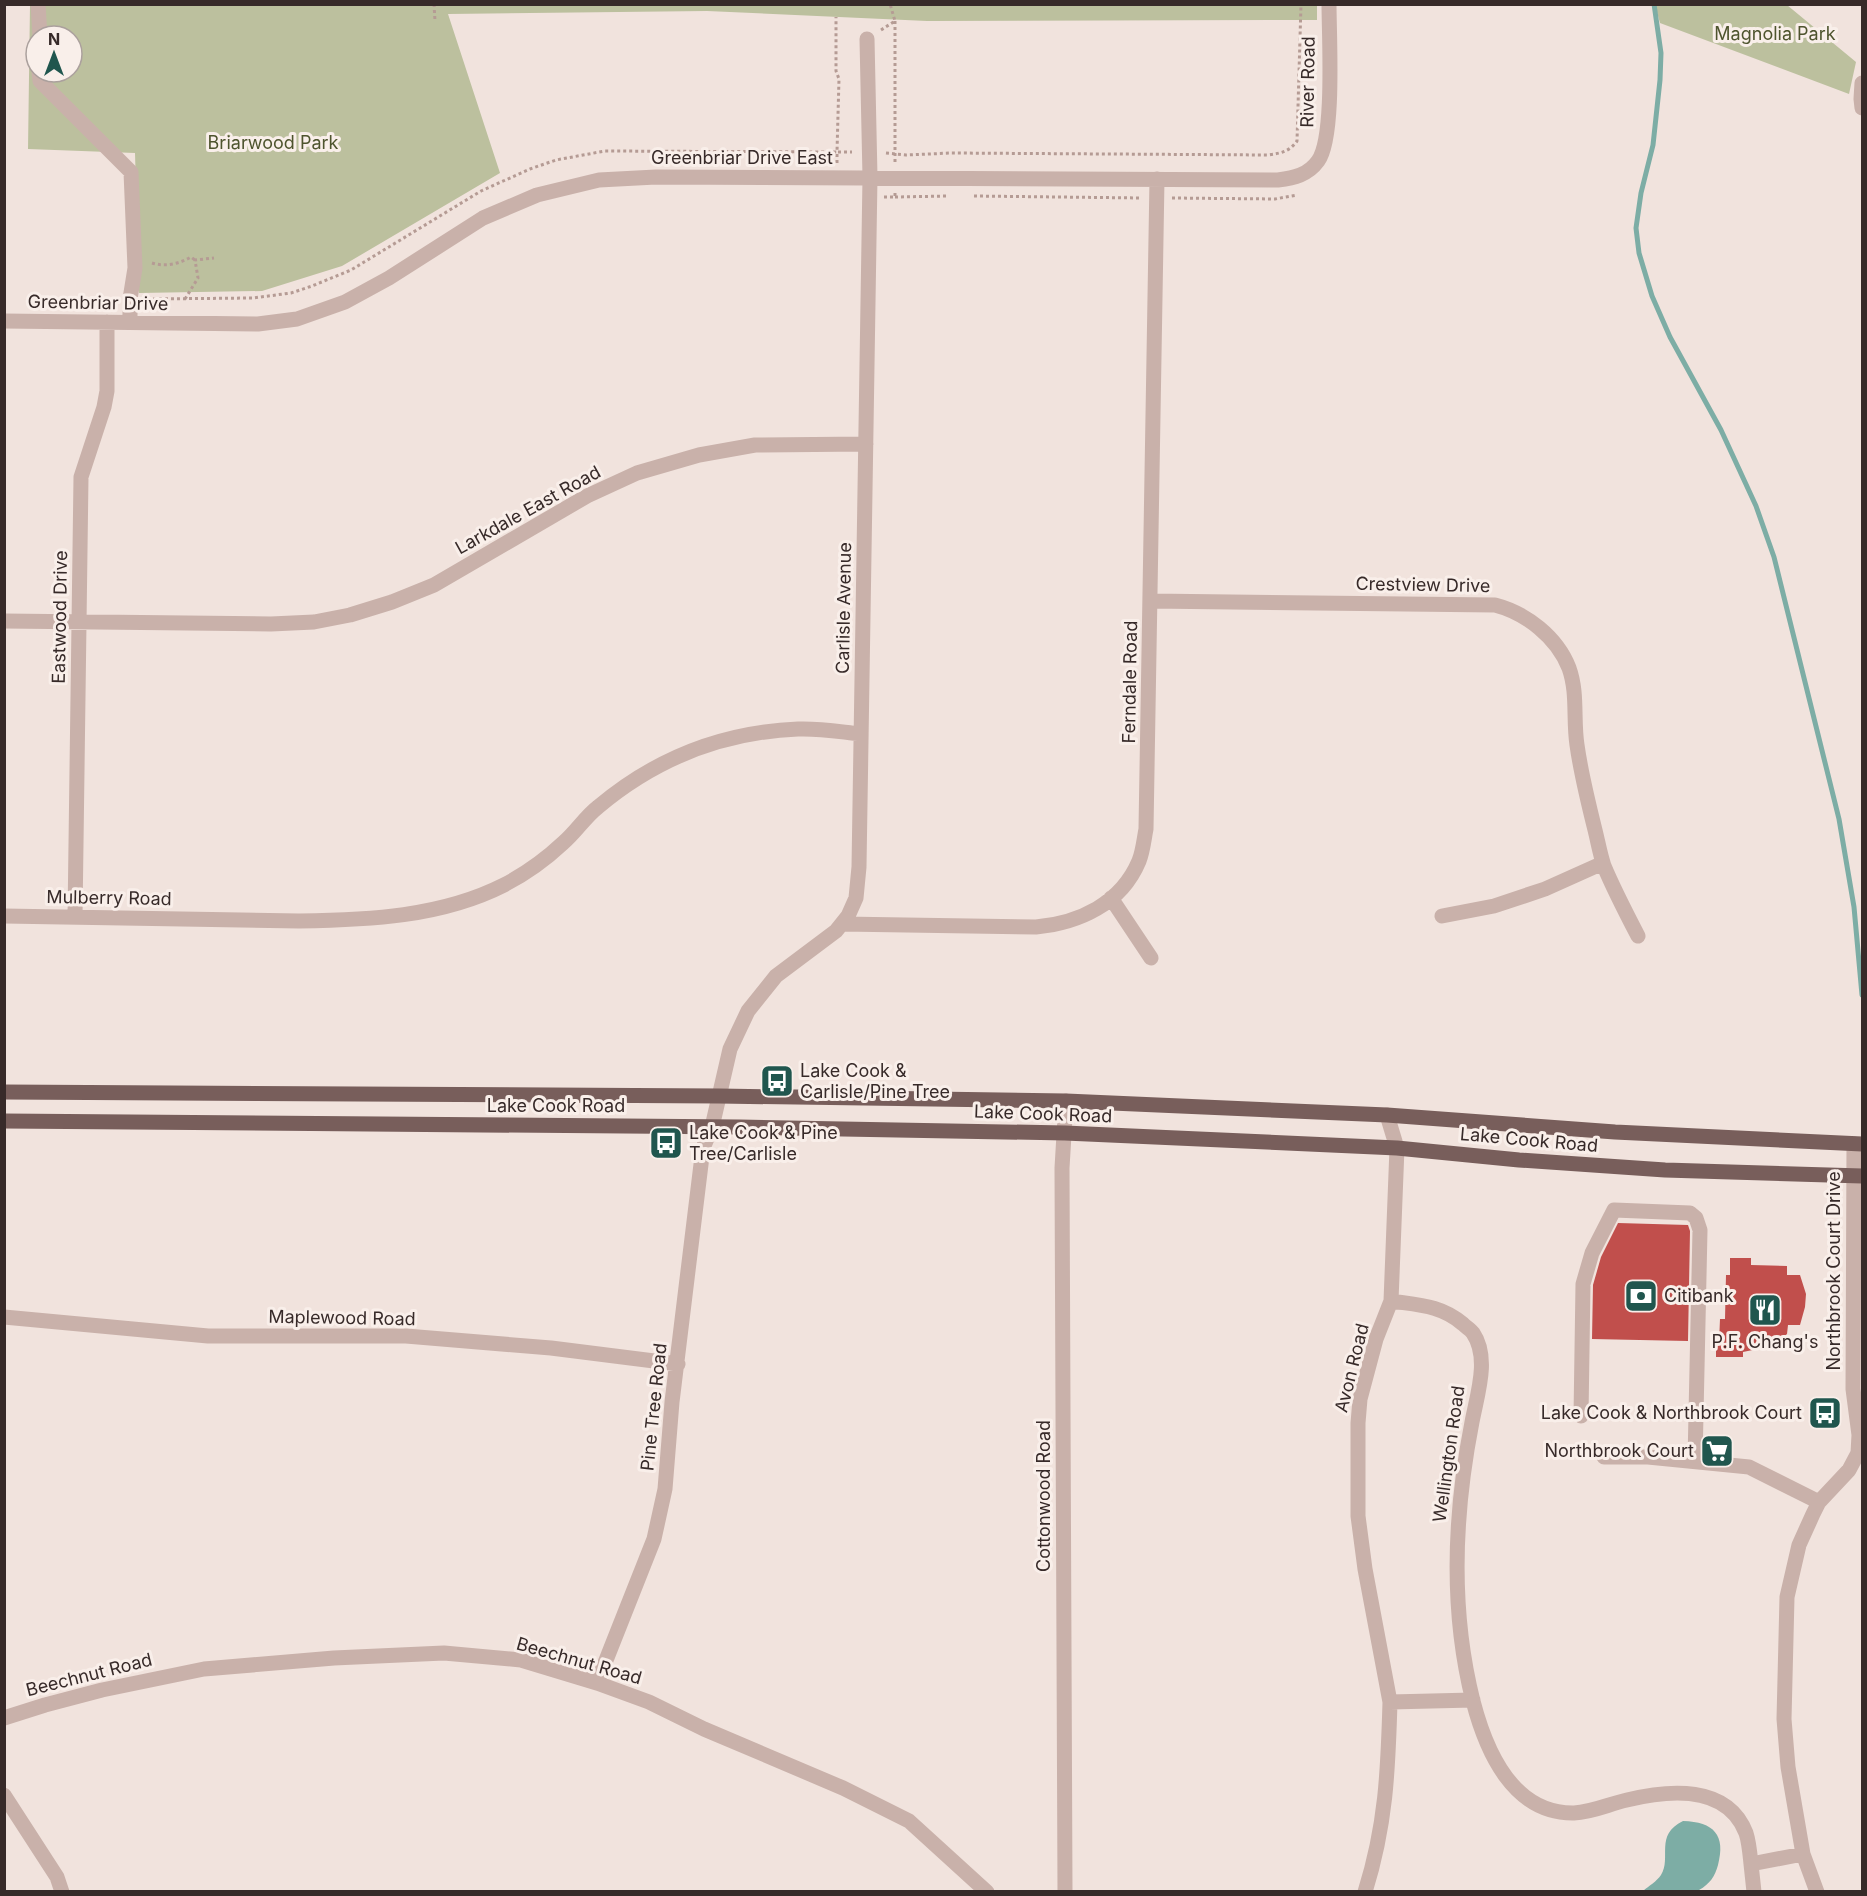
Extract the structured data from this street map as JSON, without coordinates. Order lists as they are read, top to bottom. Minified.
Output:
{"streets":{"main road":["Lake Cook Road"],"street":["River Road","Greenbriar Drive East","Greenbriar Drive","Larkdale East Road","Crestview Drive","Carlisle Avenue","Eastwood Drive","Ferndale Road","Mulberry Road","Northbrook Court Drive","Maplewood Road","Avon Road","Pine Tree Road","Wellington Road","Cottonwood Road","Beechnut Road"]},"crossings":[["River Road","Greenbriar Drive East"],["Greenbriar Drive East","Greenbriar Drive"],["Greenbriar Drive East","Carlisle Avenue"],["Greenbriar Drive East","Ferndale Road"],["Greenbriar Drive","Eastwood Drive"],["Larkdale East Road","Carlisle Avenue"],["Larkdale East Road","Eastwood Drive"],["Crestview Drive","Ferndale Road"],["Carlisle Avenue","Ferndale Road"],["Carlisle Avenue","Mulberry Road"],["Carlisle Avenue","Lake Cook Road"],["Carlisle Avenue","Pine Tree Road"],["Eastwood Drive","Mulberry Road"],["Lake Cook Road","Northbrook Court Drive"],["Lake Cook Road","Avon Road"],["Lake Cook Road","Pine Tree Road"],["Lake Cook Road","Cottonwood Road"],["Maplewood Road","Pine Tree Road"],["Avon Road","Wellington Road"],["Pine Tree Road","Beechnut Road"]],"parks":["Magnolia Park","Briarwood Park"],"places":{"bus stop":["Lake Cook & Carlisle/Pine Tree","Lake Cook & Pine Tree/Carlisle","Lake Cook & Northbrook Court"],"bank":["Citibank"],"restaurant":["P.F. Chang's"],"supermarket":["Northbrook Court"]},"north":"top"}
